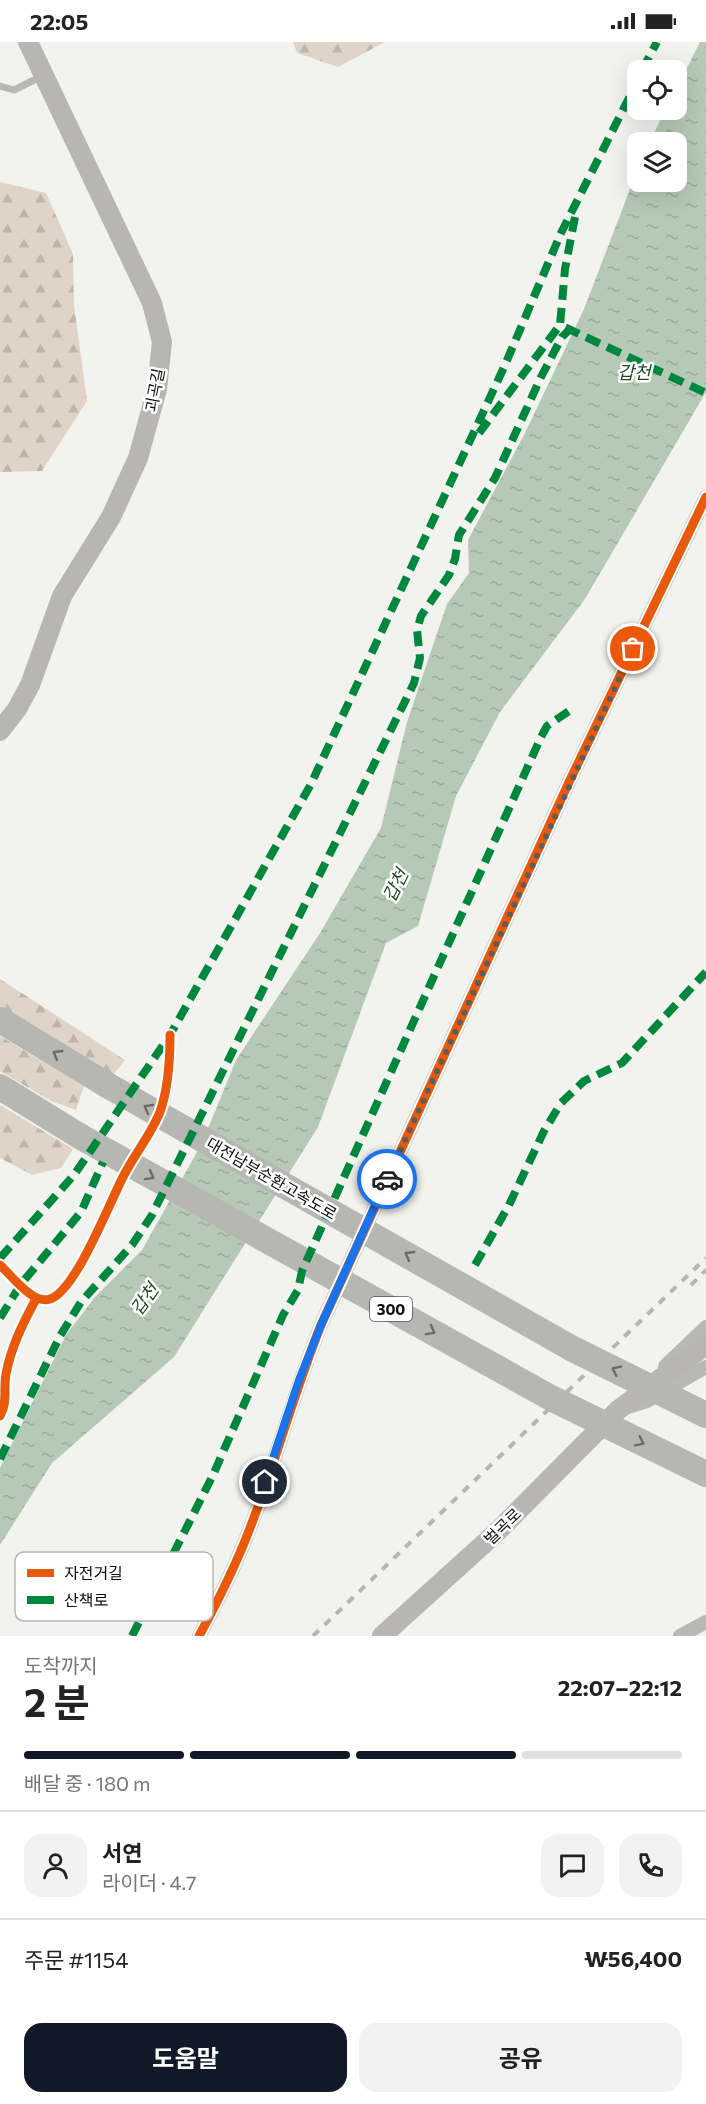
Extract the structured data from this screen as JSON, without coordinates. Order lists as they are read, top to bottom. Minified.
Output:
{"streets":{"highway":["대전남부순환고속도로","300"],"street":["괴곡길","벌곡로"]},"water":["갑천"],"legend":["자전거길","산책로"],"page":{"status":"22:05","heading":["2 분","도착까지","22:07–22:12"],"panel":["서연","라이더 · 4.7","주문 #1154","₩56,400"],"bar":"배달 중 · 180 m","buttons":["도움말","공유"]}}
